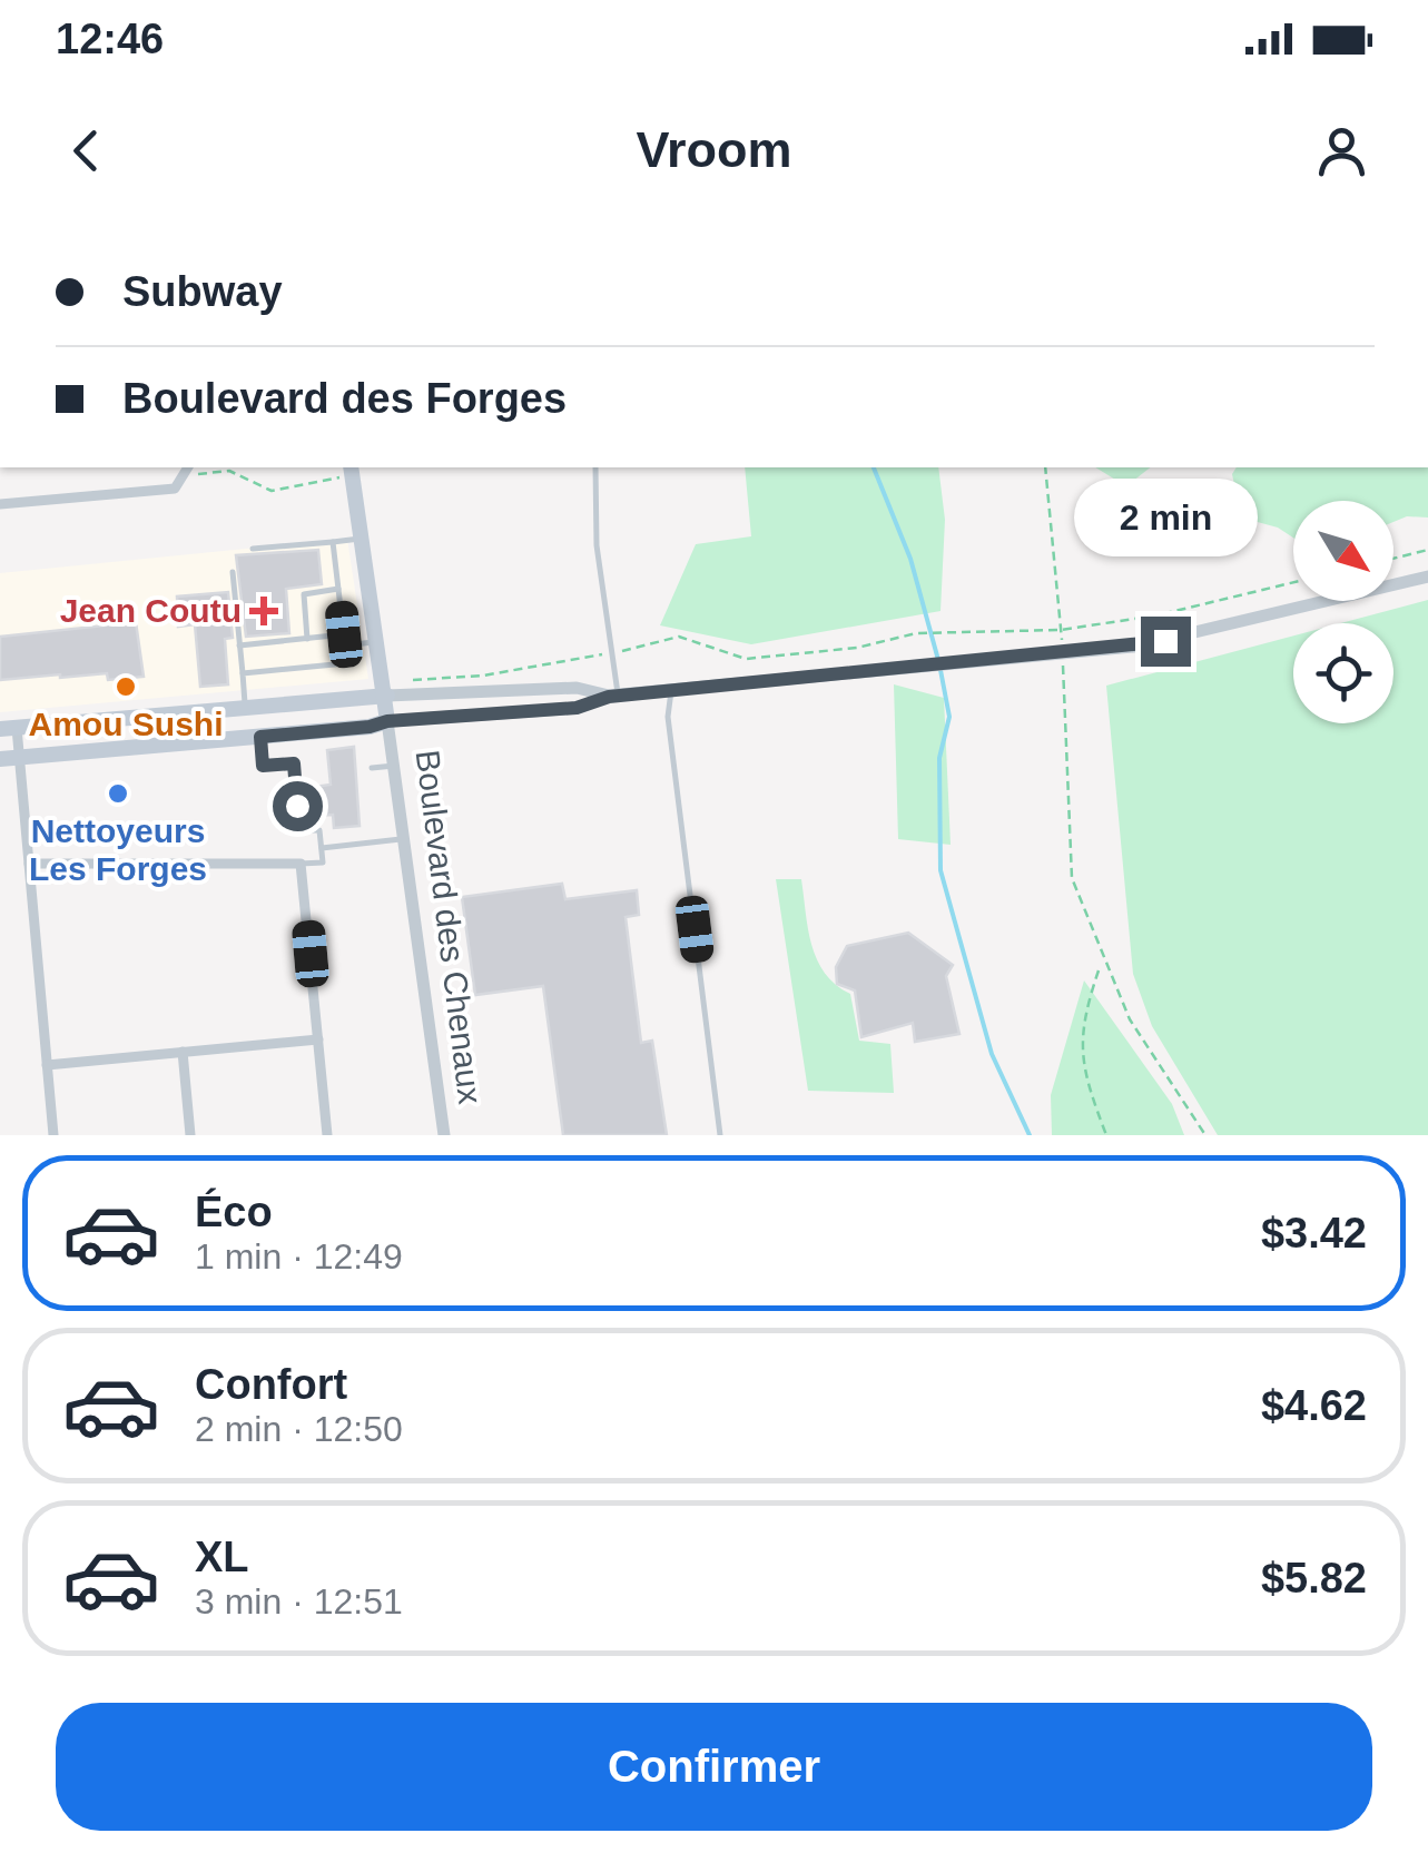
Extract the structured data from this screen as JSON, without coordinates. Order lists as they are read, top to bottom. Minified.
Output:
{"streets":{"main road":["Boulevard des Chenaux"]},"places":{"health":["Jean Coutu"],"other":["Amou Sushi","Nettoyeurs Les Forges"]},"north":"bottom right","page":{"status":"12:46","header":"Vroom","banner":["Subway","Boulevard des Forges"],"bubble":"2 min","list":[{"name":"Éco","note":"1 min · 12:49","value":"$3.42"},{"name":"Confort","note":"2 min · 12:50","value":"$4.62"},{"name":"XL","note":"3 min · 12:51","value":"$5.82"}],"buttons":"Confirmer"}}
